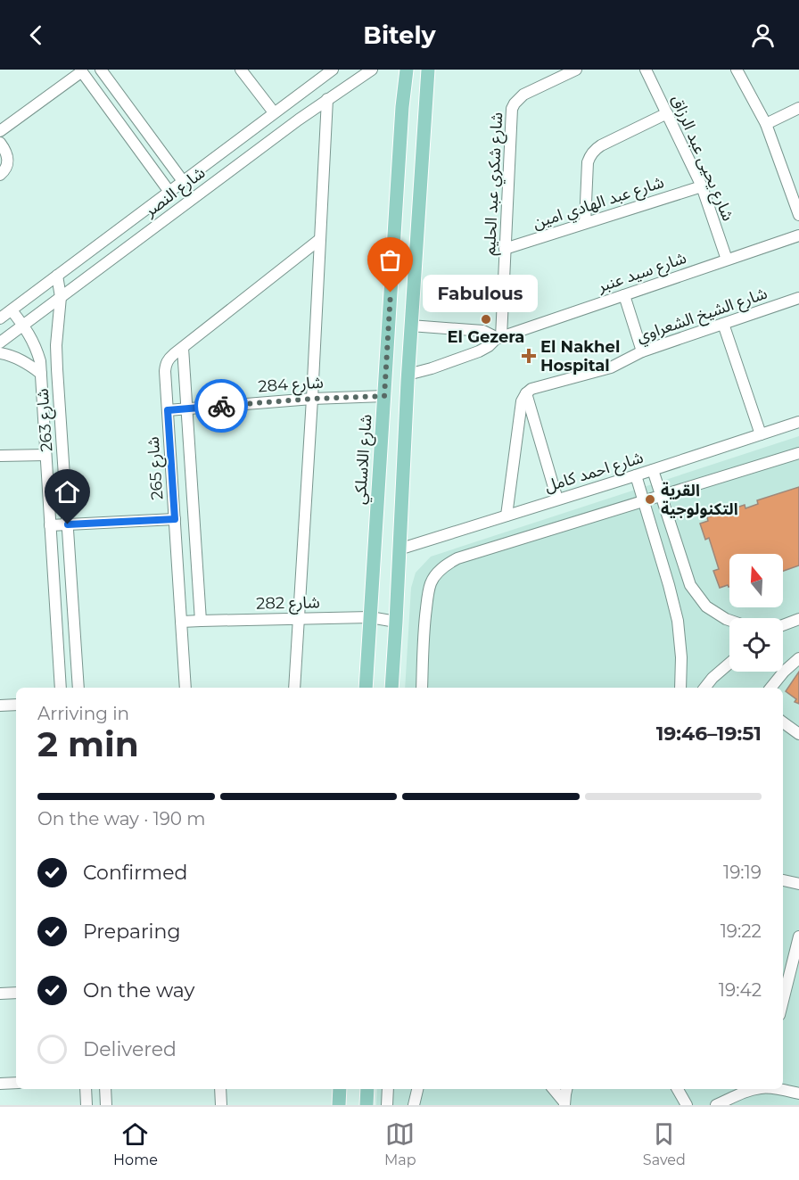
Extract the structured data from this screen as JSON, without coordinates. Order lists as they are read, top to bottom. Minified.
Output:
{"streets":{"main road":["شارع اللاسلكي"],"street":["شارع يحيى عبد الرزاق","شارع شكري عبد الحليم","شارع النصر","شارع عبد الهادي امين","شارع سيد عنبر","شارع الشيخ الشعراوي","شارع 284","شارع 263","شارع 265","شارع احمد كامل","شارع 282"]},"crossings":[["شارع يحيى عبد الرزاق","شارع عبد الهادي امين"],["شارع يحيى عبد الرزاق","شارع سيد عنبر"],["شارع شكري عبد الحليم","شارع عبد الهادي امين"],["شارع شكري عبد الحليم","شارع سيد عنبر"],["شارع النصر","شارع 263"],["شارع 284","شارع اللاسلكي"],["شارع 284","شارع 265"],["شارع اللاسلكي","شارع 282"],["شارع 265","شارع 282"]],"places":{"other":["Fabulous","El Gezera","القرية التكنولوجية"],"health":["El Nakhel Hospital"]},"north":"top","page":{"header":"Bitely","bubble":"Fabulous","heading":["2 min","Arriving in","19:46–19:51"],"bar":"On the way · 190 m","list":[["Confirmed","19:19"],["Preparing","19:22"],["On the way","19:42"],"Delivered"],"tabs":["Home","Map","Saved"]}}
